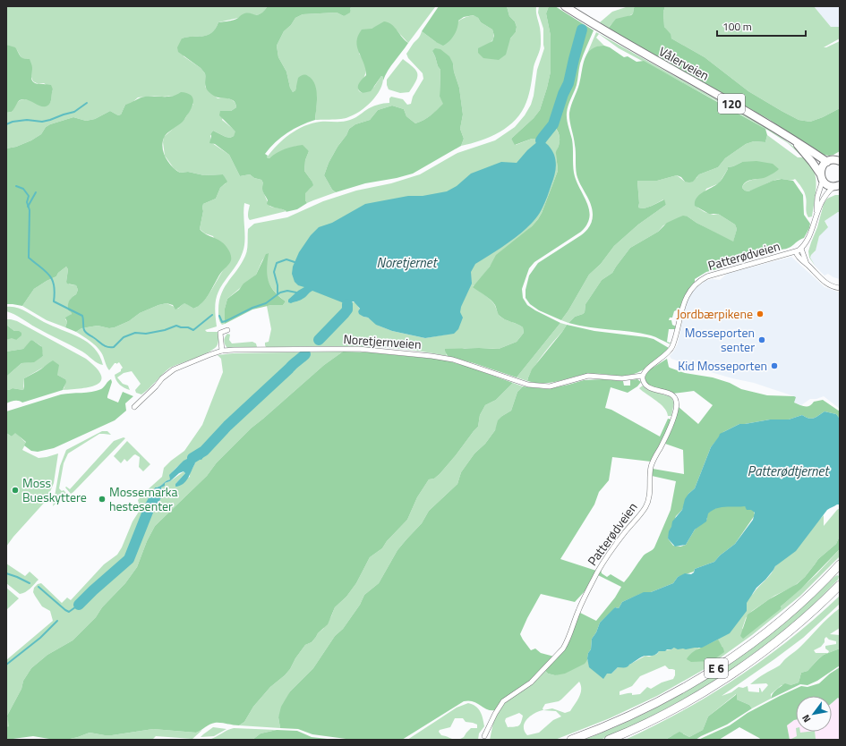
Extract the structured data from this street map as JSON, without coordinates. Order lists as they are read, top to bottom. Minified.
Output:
{"streets":{"highway":["E 6"],"main road":["Vålerveien","120"],"street":["Patterødveien","Noretjernveien"]},"crossings":[["Vålerveien","120"],["Vålerveien","Patterødveien"],["120","Patterødveien"],["Patterødveien","Noretjernveien"]],"water":["Noretjernet","Patterødtjernet"],"places":["Jordbærpikene","Mosseporten senter","Kid Mosseporten","Moss Bueskyttere","Mossemarka hestesenter"],"scale_bar":"100 m","north":"bottom left"}
